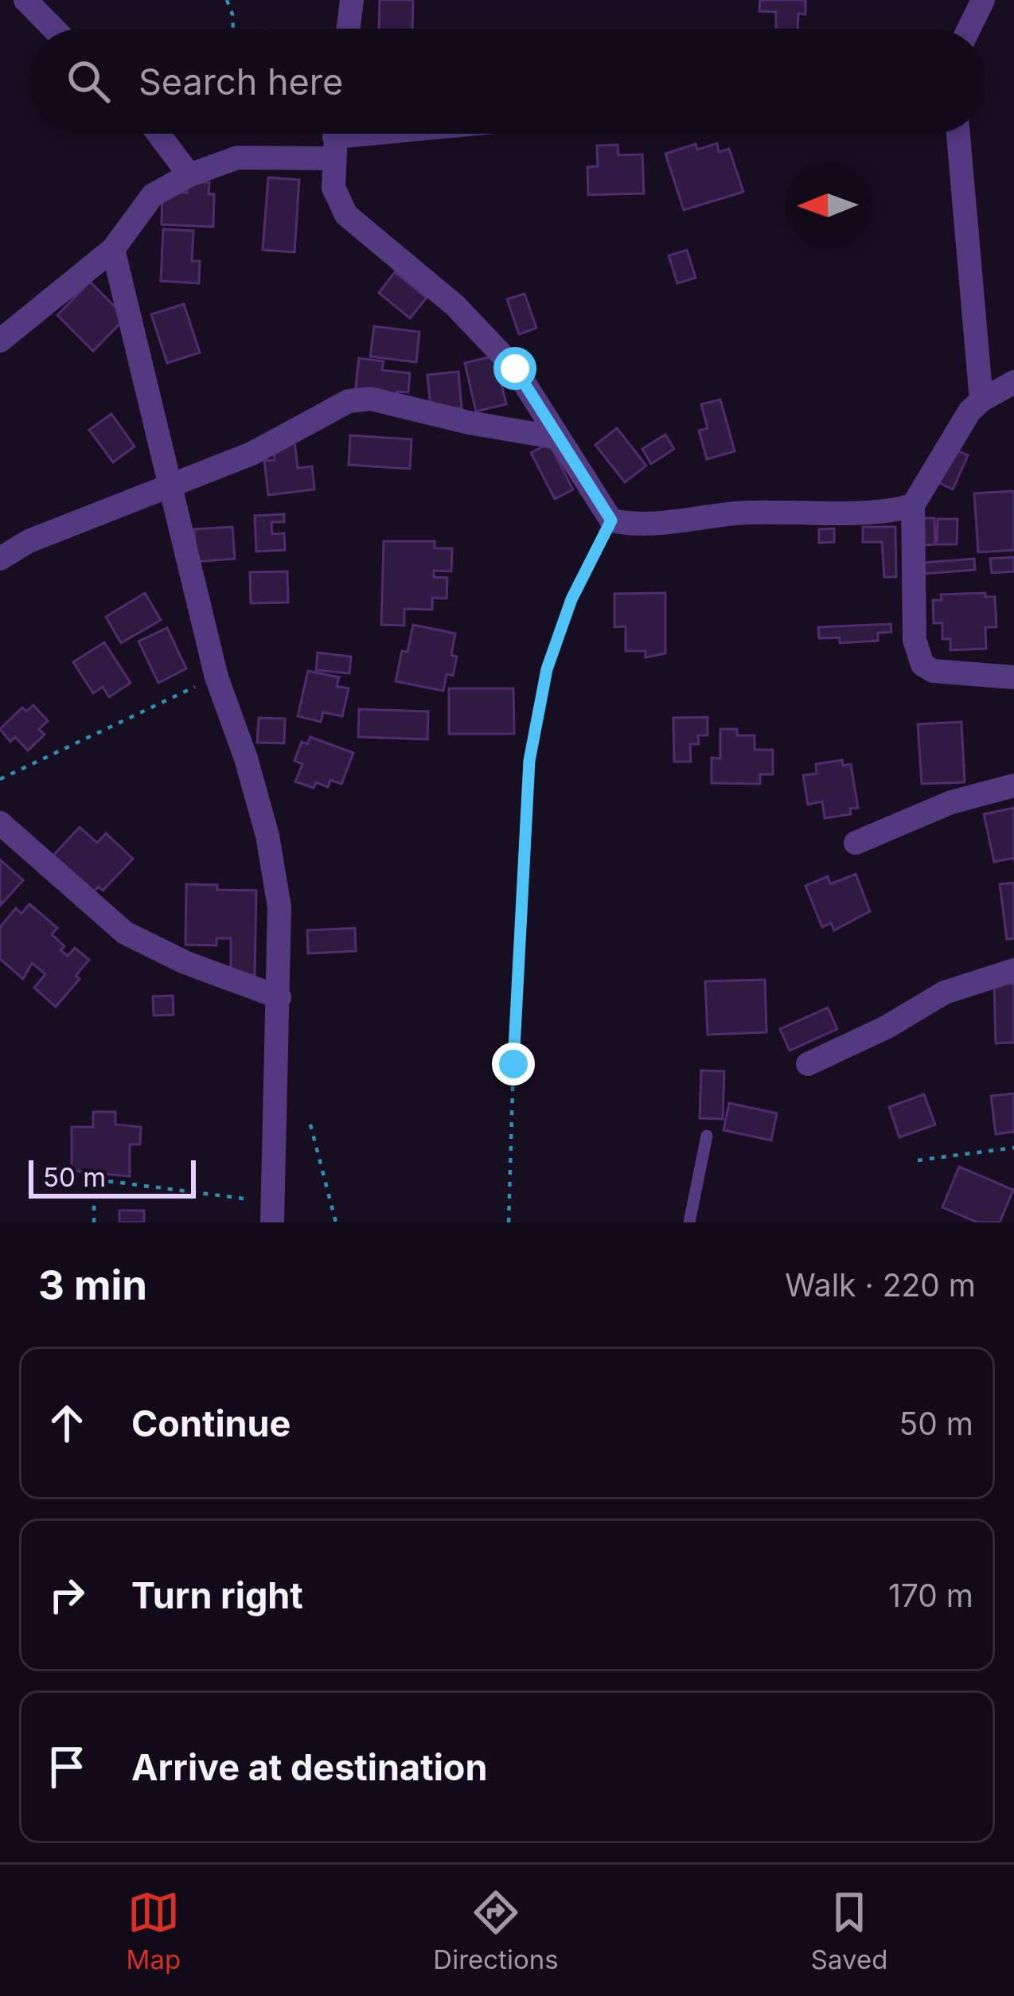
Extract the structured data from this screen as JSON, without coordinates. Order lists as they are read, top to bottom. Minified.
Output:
{"scale_bar":"50 m","north":"left","page":{"search":"Search here","scale":"50 m","heading":["3 min","Walk · 220 m"],"list":[["Continue","50 m"],["Turn right","170 m"],"Arrive at destination"],"nav":["Map","Directions","Saved"]}}
